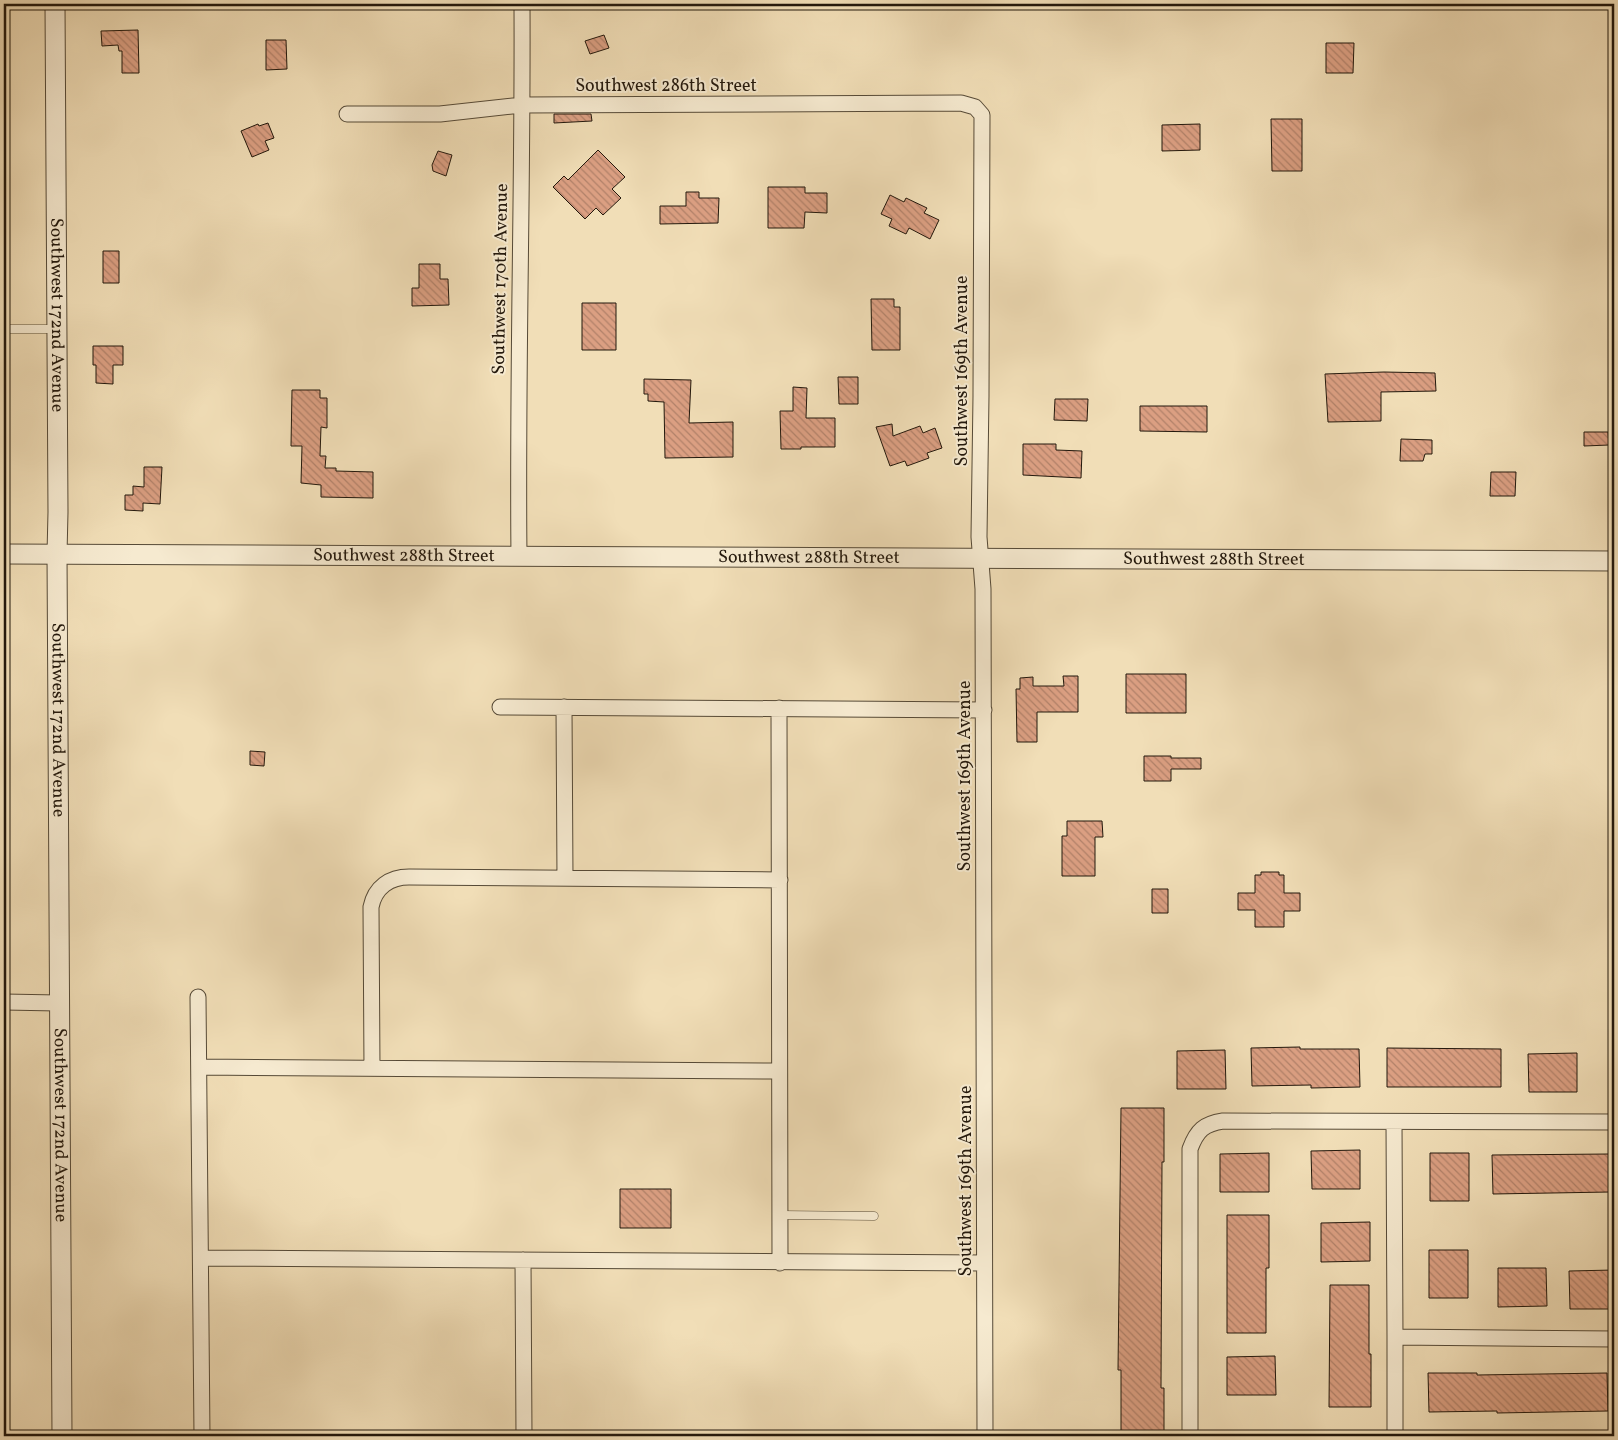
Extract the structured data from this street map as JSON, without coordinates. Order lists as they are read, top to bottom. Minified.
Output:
{"streets":{"street":["Southwest 286th Street","Southwest 170th Avenue","Southwest 172nd Avenue","Southwest 169th Avenue","Southwest 288th Street"]},"crossings":[["Southwest 286th Street","Southwest 170th Avenue"],["Southwest 286th Street","Southwest 169th Avenue"],["Southwest 170th Avenue","Southwest 288th Street"],["Southwest 172nd Avenue","Southwest 288th Street"],["Southwest 169th Avenue","Southwest 288th Street"]]}
